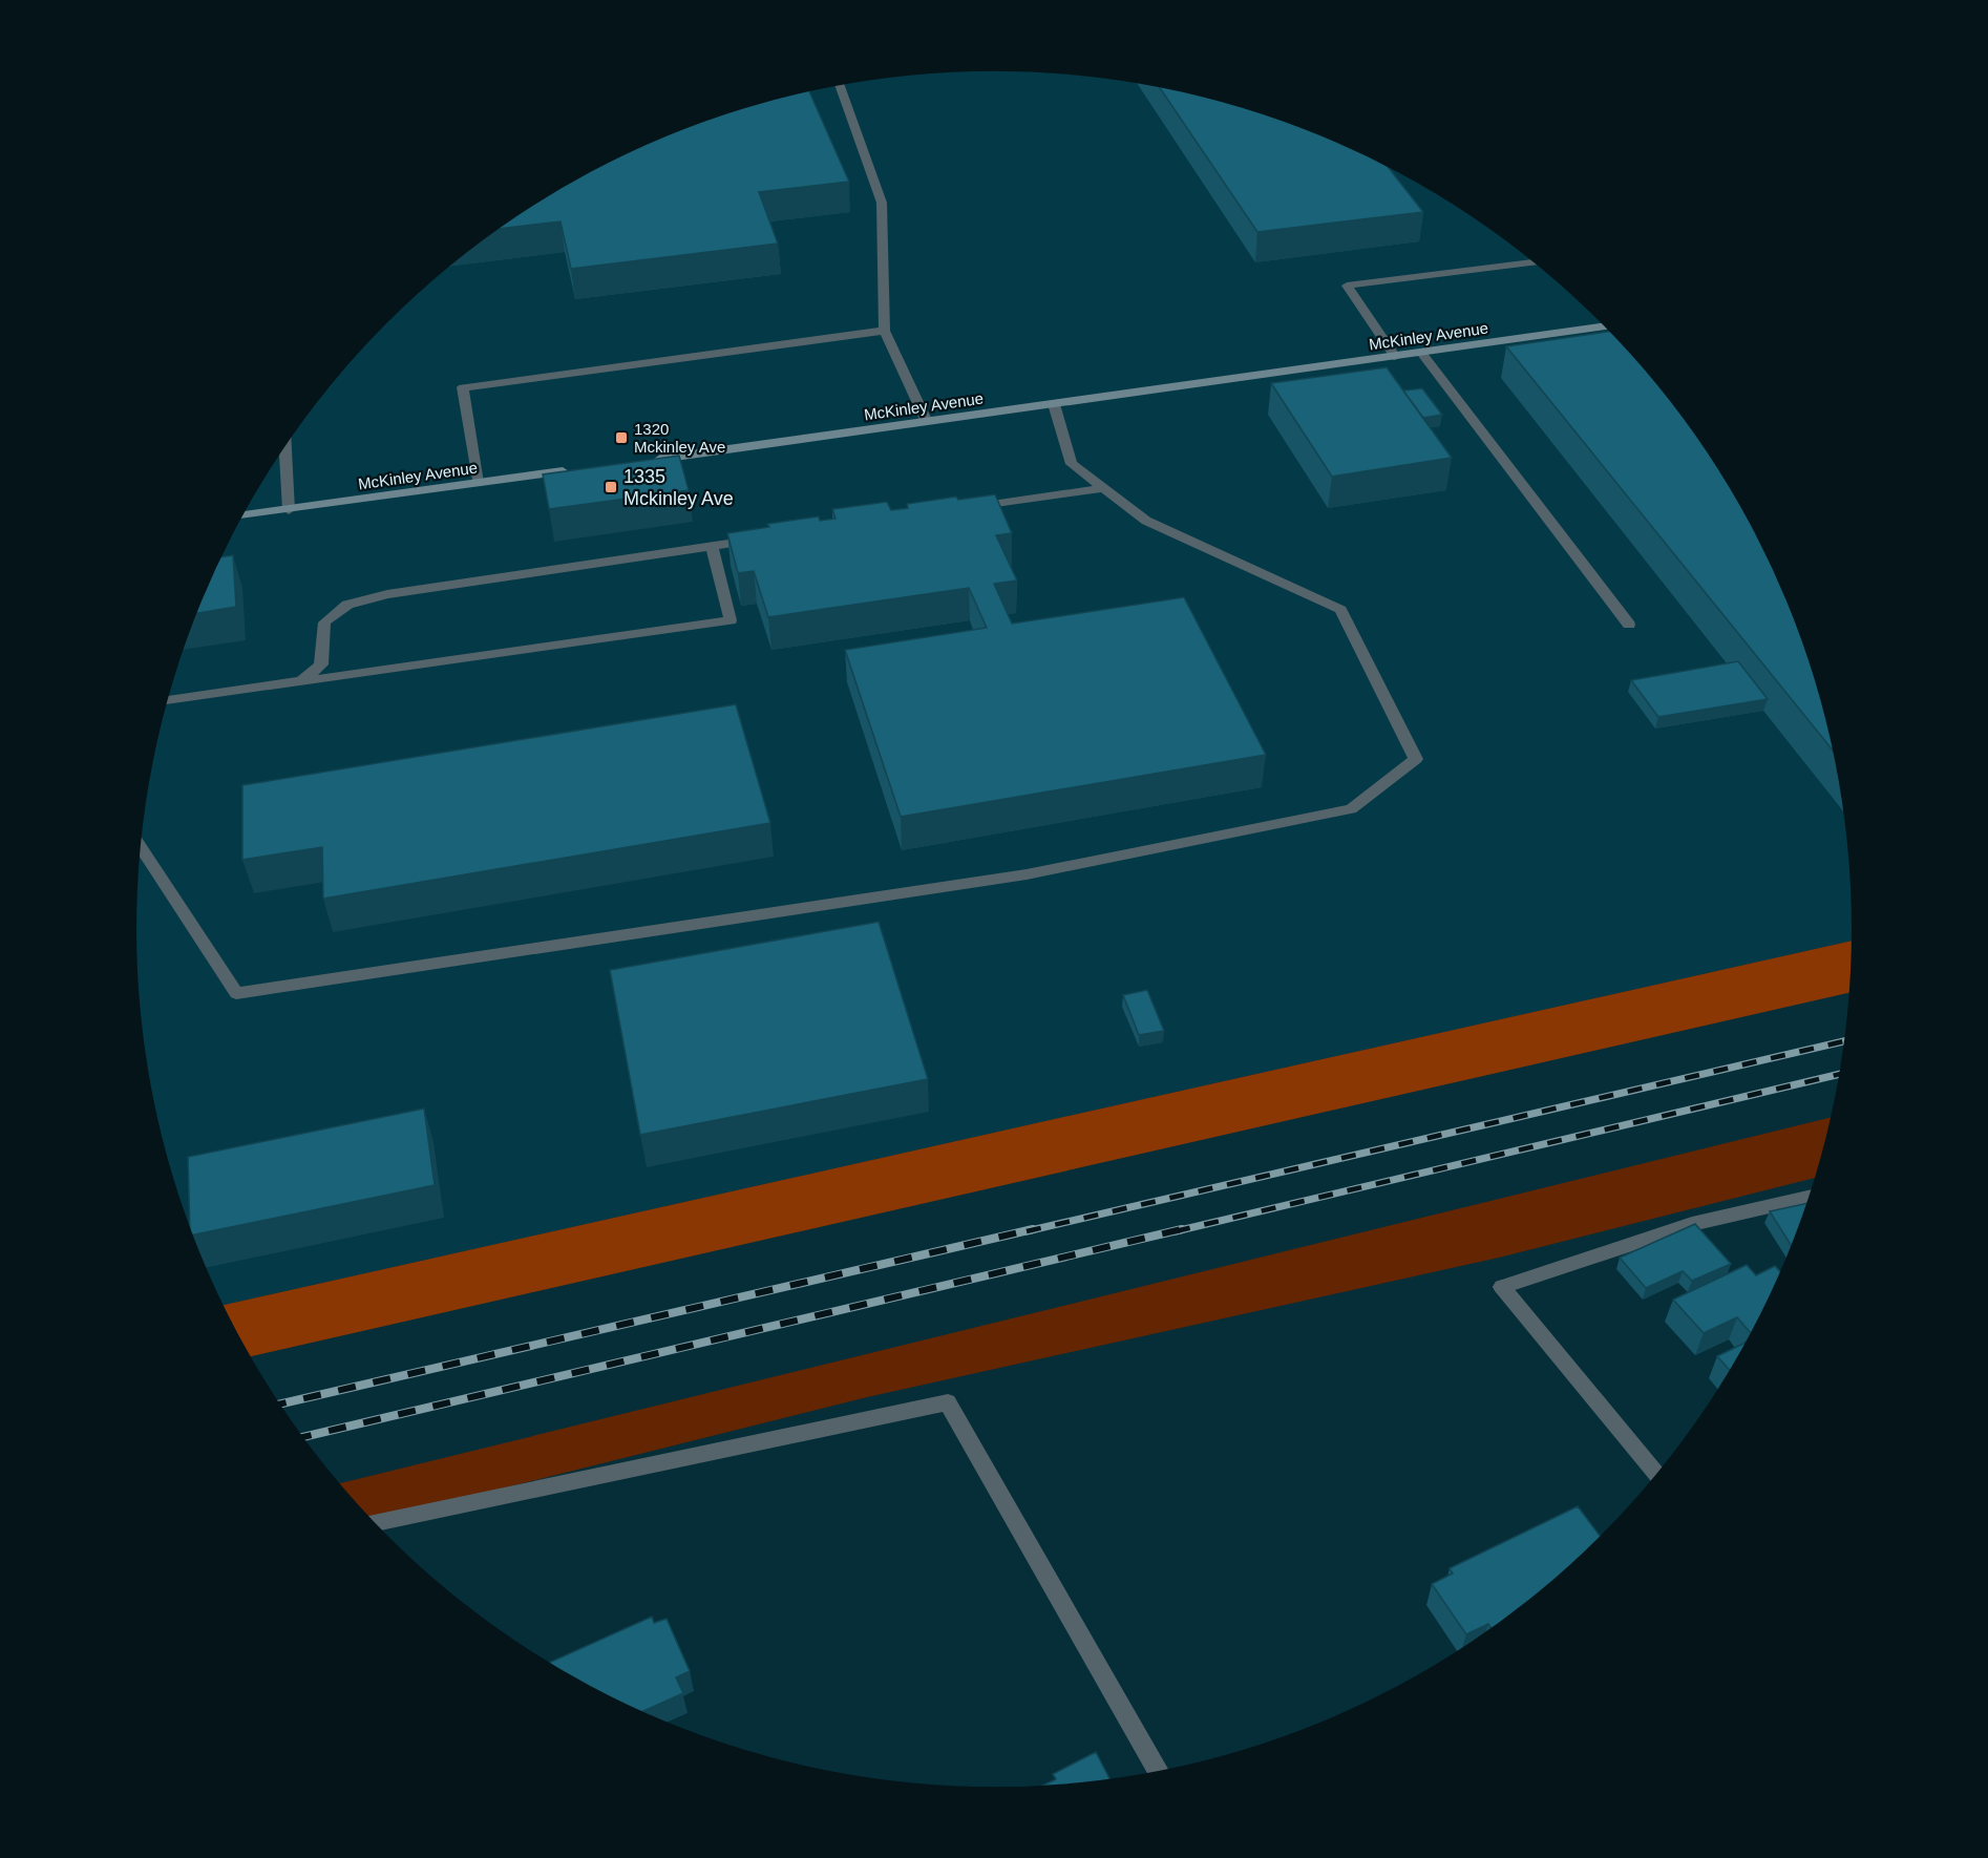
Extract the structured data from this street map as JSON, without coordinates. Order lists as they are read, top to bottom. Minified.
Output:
{"streets":{"main road":["McKinley Avenue"]},"places":{"transit":["1320 Mckinley Ave","1335 Mckinley Ave"]}}
